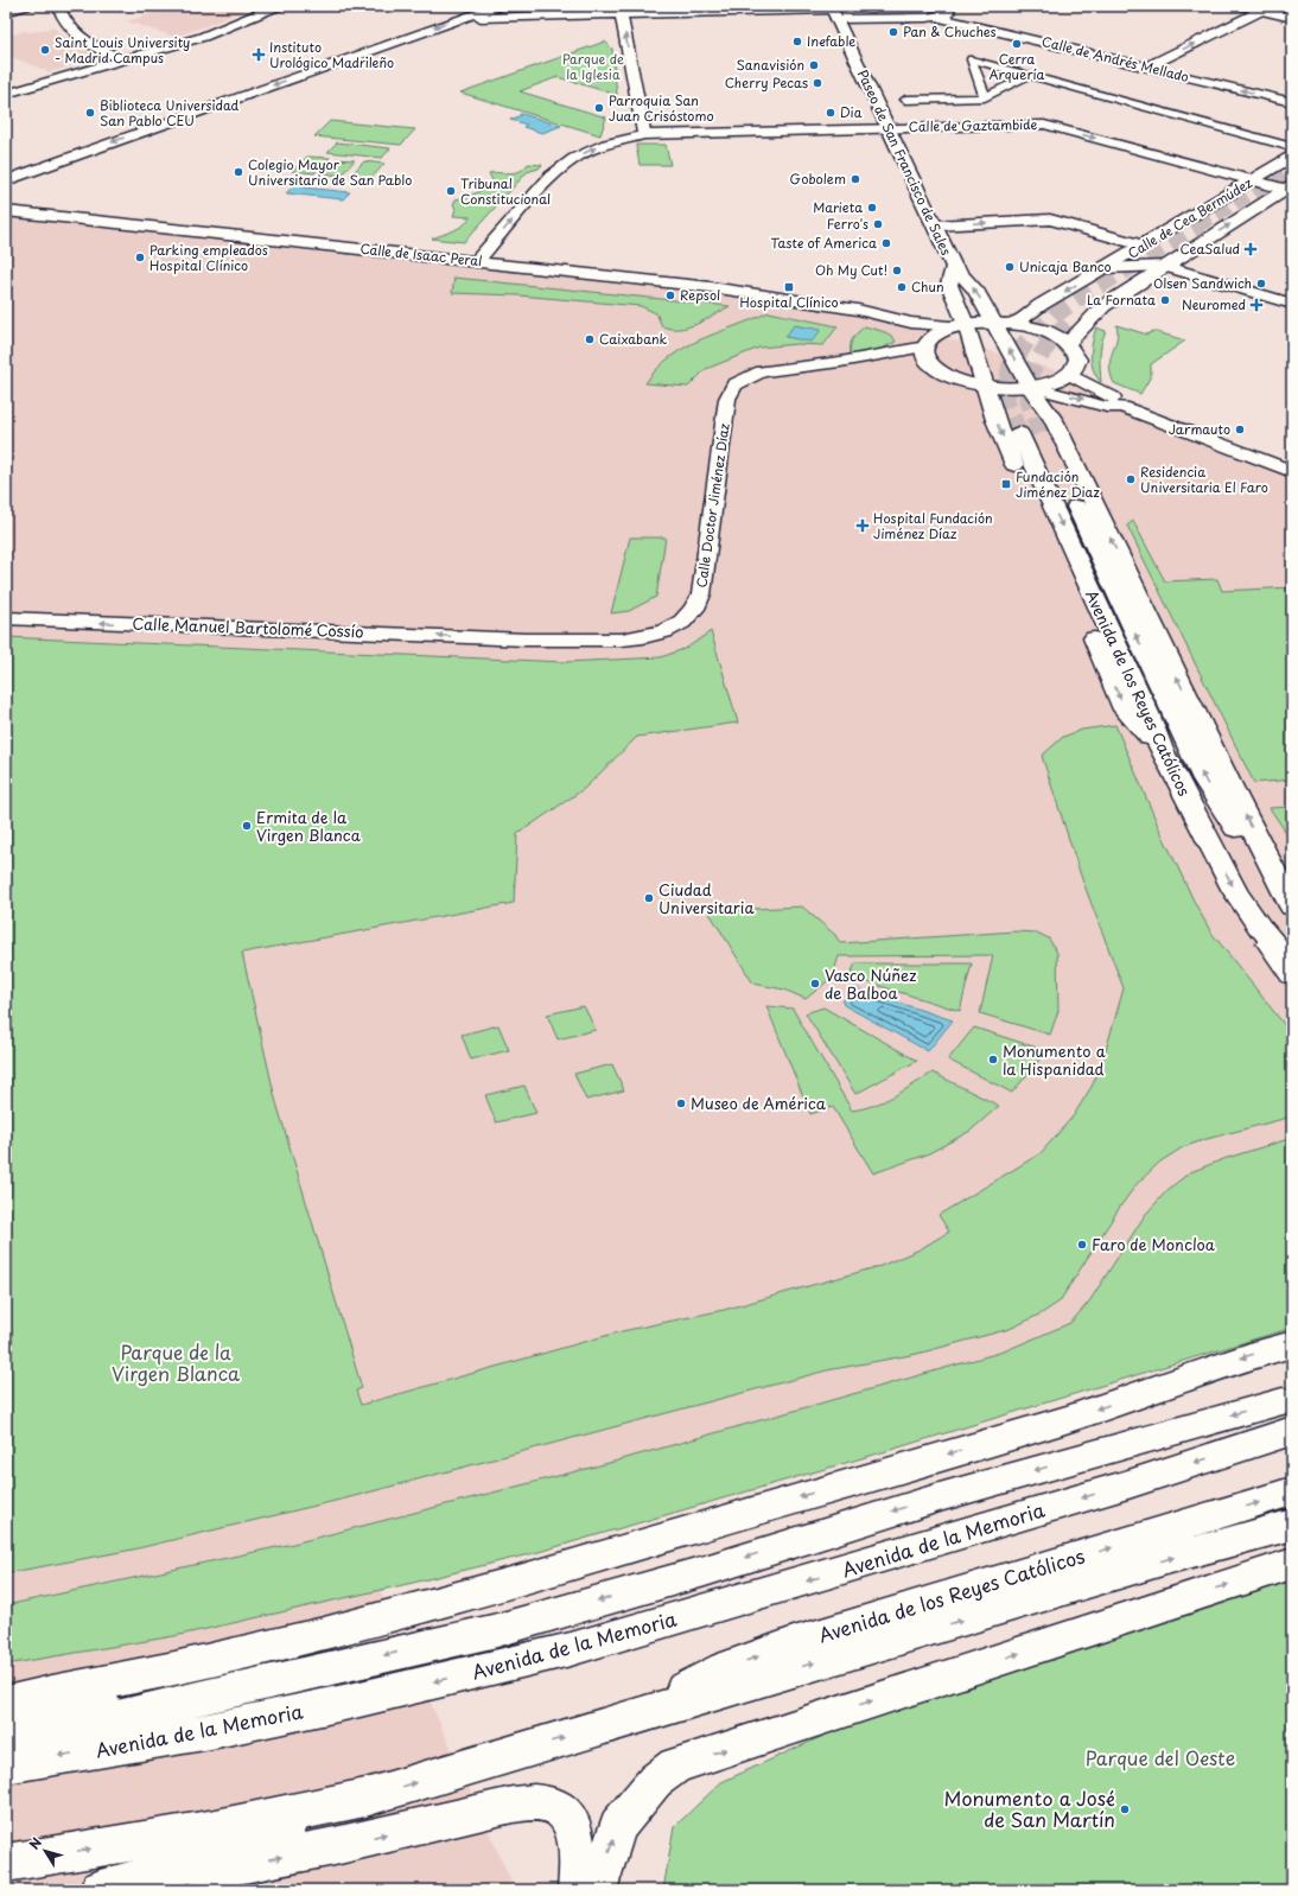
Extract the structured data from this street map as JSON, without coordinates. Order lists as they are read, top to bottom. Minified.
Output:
{"streets":{"main road":["Paseo de San Francisco de Sales","Calle de Cea Bermúdez","Avenida de los Reyes Católicos","Avenida de la Memoria"],"street":["Calle de Andrés Mellado","Calle de Gaztambide","Calle de Isaac Peral","Calle Doctor Jiménez Díaz","Calle Manuel Bartolomé Cossío"]},"crossings":[["Calle de Andrés Mellado","Paseo de San Francisco de Sales"],["Calle de Gaztambide","Paseo de San Francisco de Sales"],["Calle de Gaztambide","Calle de Cea Bermúdez"],["Calle de Gaztambide","Calle de Isaac Peral"],["Paseo de San Francisco de Sales","Calle de Isaac Peral"],["Calle de Isaac Peral","Calle Doctor Jiménez Díaz"],["Calle Doctor Jiménez Díaz","Calle Manuel Bartolomé Cossío"]],"one_way":["Calle Manuel Bartolomé Cossío"],"parks":["Parque de la Iglesia","Parque de la Virgen Blanca","Parque del Oeste"],"places":{"other":["Pan & Chuches","Inefable","Cerra Arquería","Saint Louis University - Madrid Campus","Sanavisión","Cherry Pecas","Parroquia San Juan Crisóstomo","Biblioteca Universidad San Pablo CEU","Dia","Colegio Mayor Universitario de San Pablo","Gobolem","Tribunal Constitucional","Marieta","Ferro's","Taste of America","Parking empleados Hospital Clínico","Unicaja Banco","Oh My Cut!","Olsen Sandwich","Chun","Repsol","La Fornata","Caixabank","Jarmauto","Residencia Universitaria El Faro","Ermita de la Virgen Blanca","Ciudad Universitaria","Vasco Núñez de Balboa","Monumento a la Hispanidad","Museo de América","Faro de Moncloa","Monumento a José de San Martín"],"health":["Instituto Urológico Madrileño","CeaSalud","Neuromed","Hospital Fundación Jiménez Díaz"],"transit":["Hospital Clínico","Fundación Jiménez Diaz"]},"north":"top left"}
